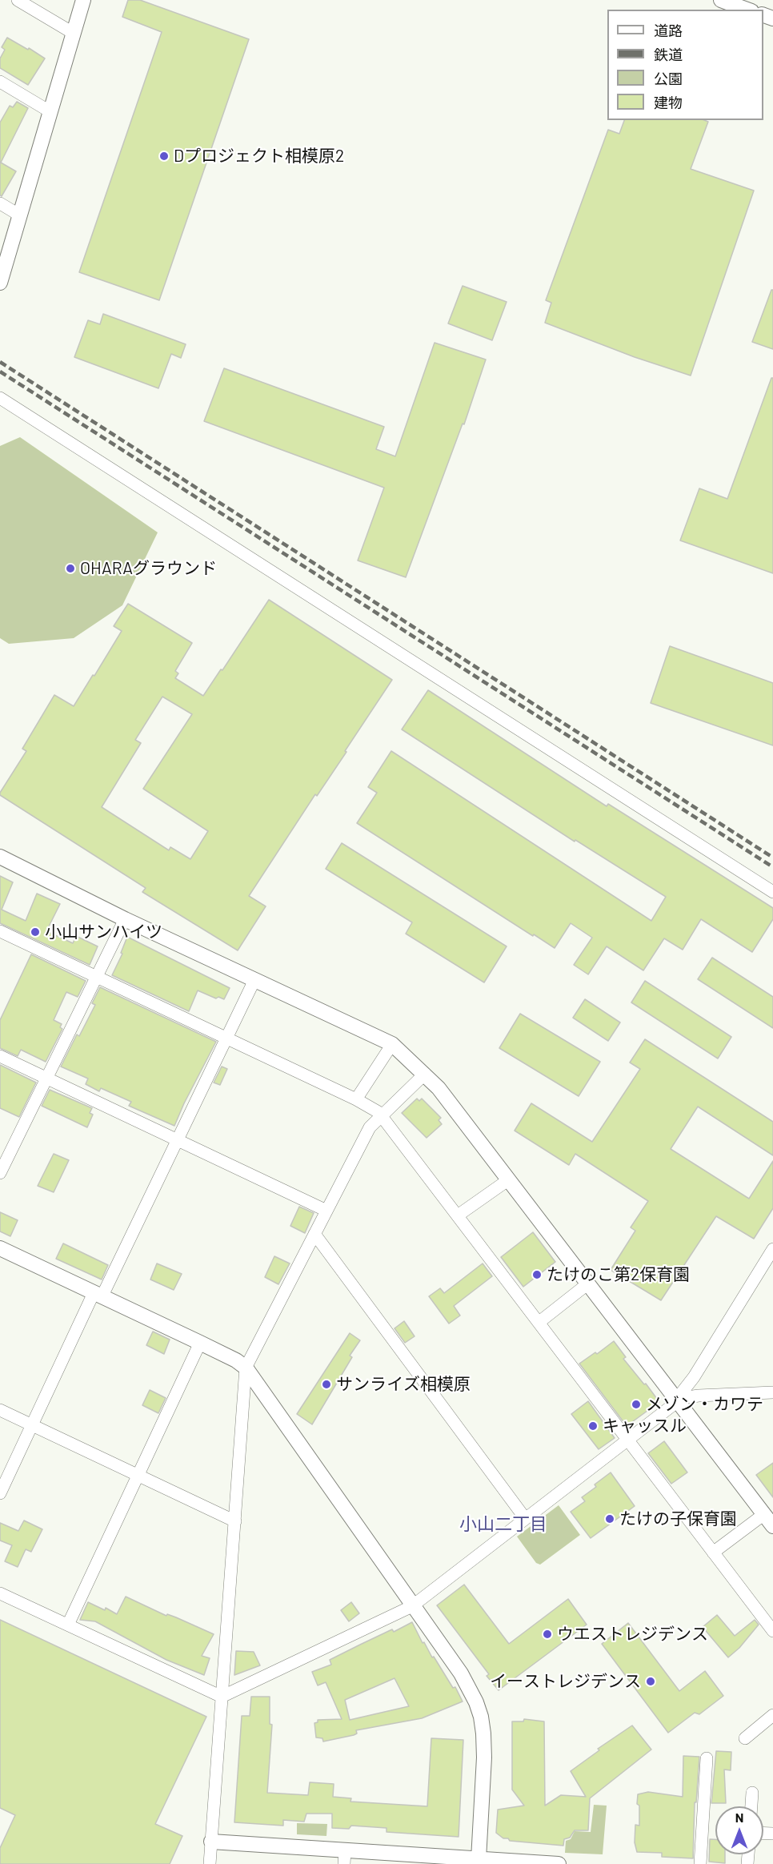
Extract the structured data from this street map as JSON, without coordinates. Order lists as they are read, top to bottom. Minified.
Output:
{"districts":["小山二丁目"],"places":["Dプロジェクト相模原2","OHARAグラウンド","小山サンハイツ","たけのこ第2保育園","サンライズ相模原","メゾン・カワテ","キャッスル","たけの子保育園","ウエストレジデンス","イーストレジデンス"],"legend":["道路","鉄道","公園","建物"],"north":"top"}
